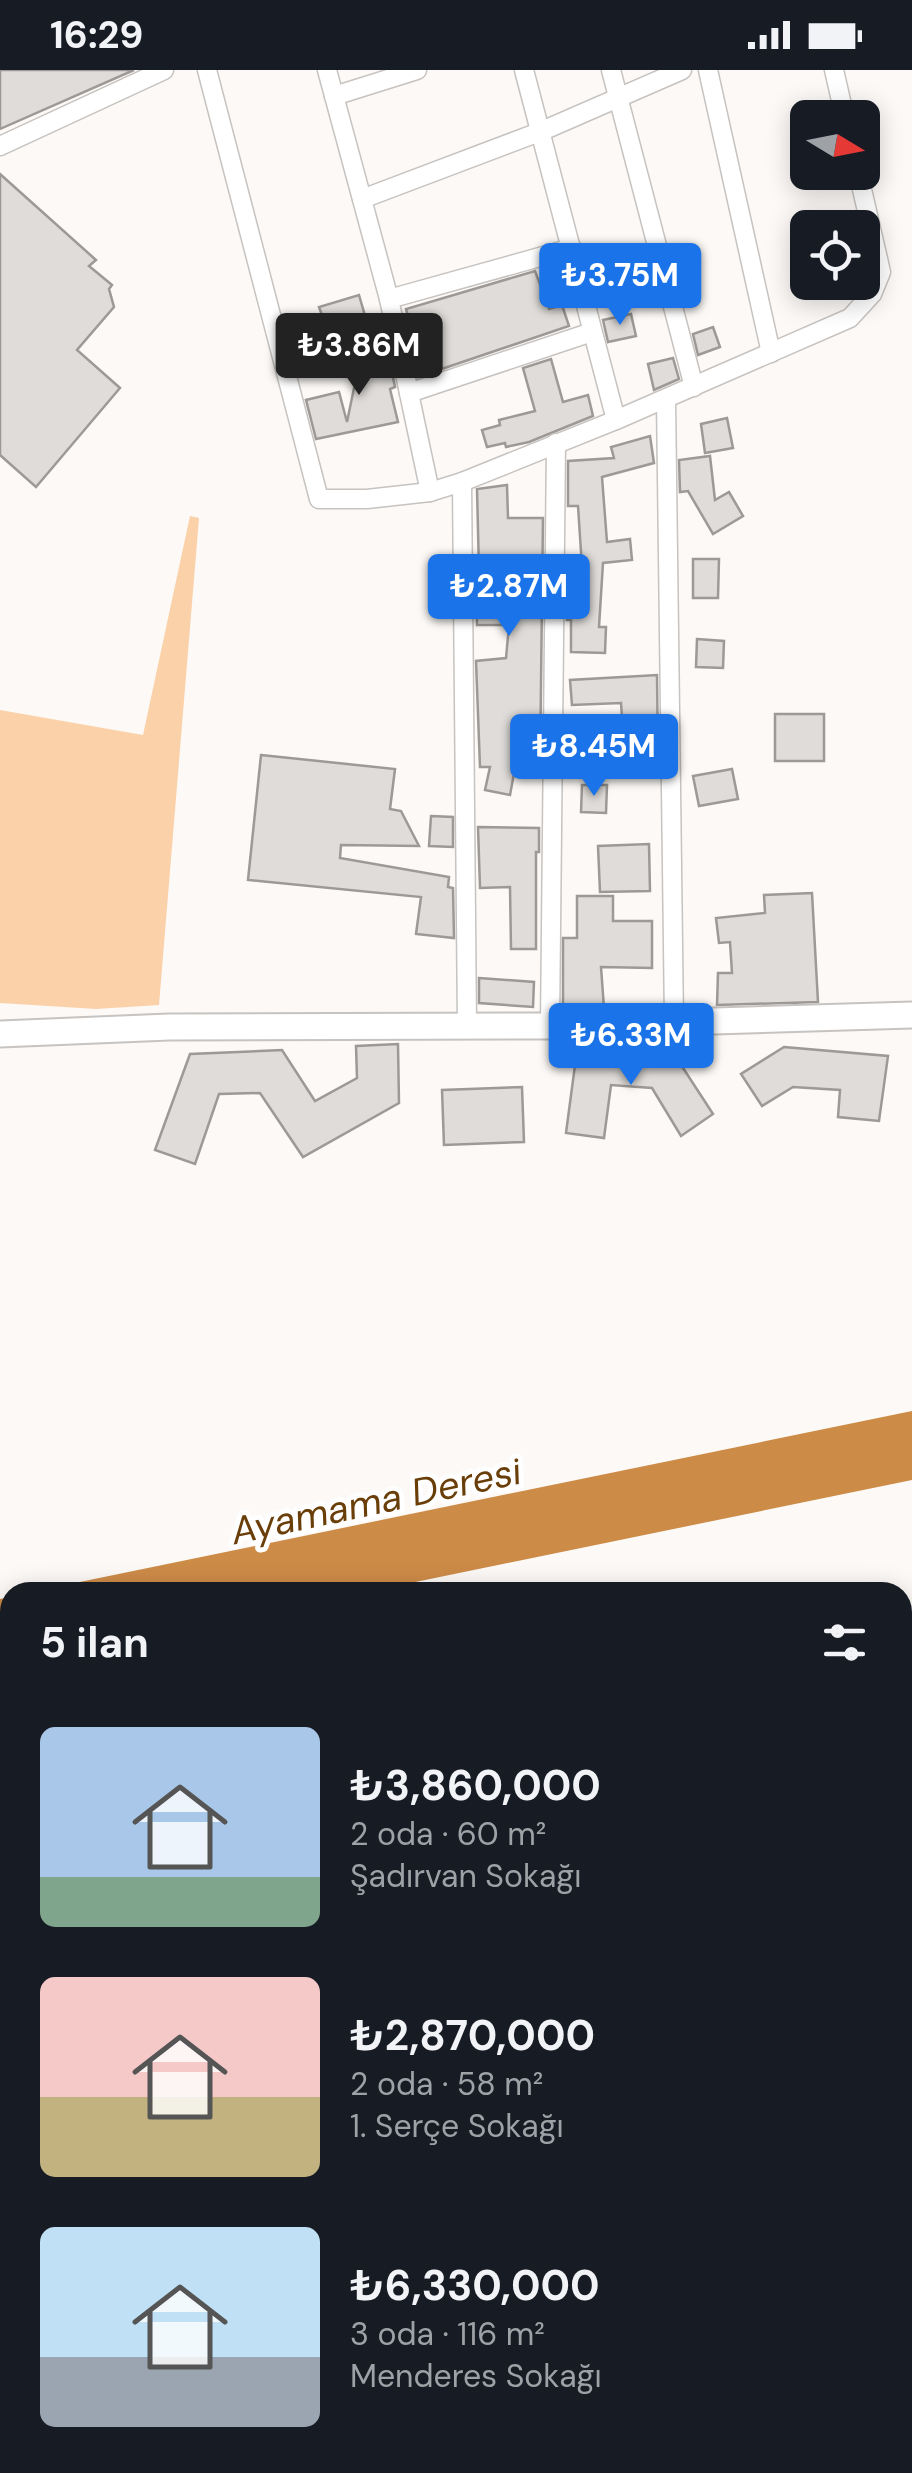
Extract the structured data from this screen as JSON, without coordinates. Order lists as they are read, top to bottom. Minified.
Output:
{"water":["Ayamama Deresi"],"north":"right","page":{"status":"16:29","price":["₺3.75M","₺3.86M","₺2.87M","₺8.45M","₺6.33M"],"heading":"5 ilan","list":[{"name":"₺3,860,000","note":"2 oda · 60 m² · Şadırvan Sokağı"},{"name":"₺2,870,000","note":"2 oda · 58 m² · 1. Serçe Sokağı"},{"name":"₺6,330,000","note":"3 oda · 116 m² · Menderes Sokağı"}]}}
